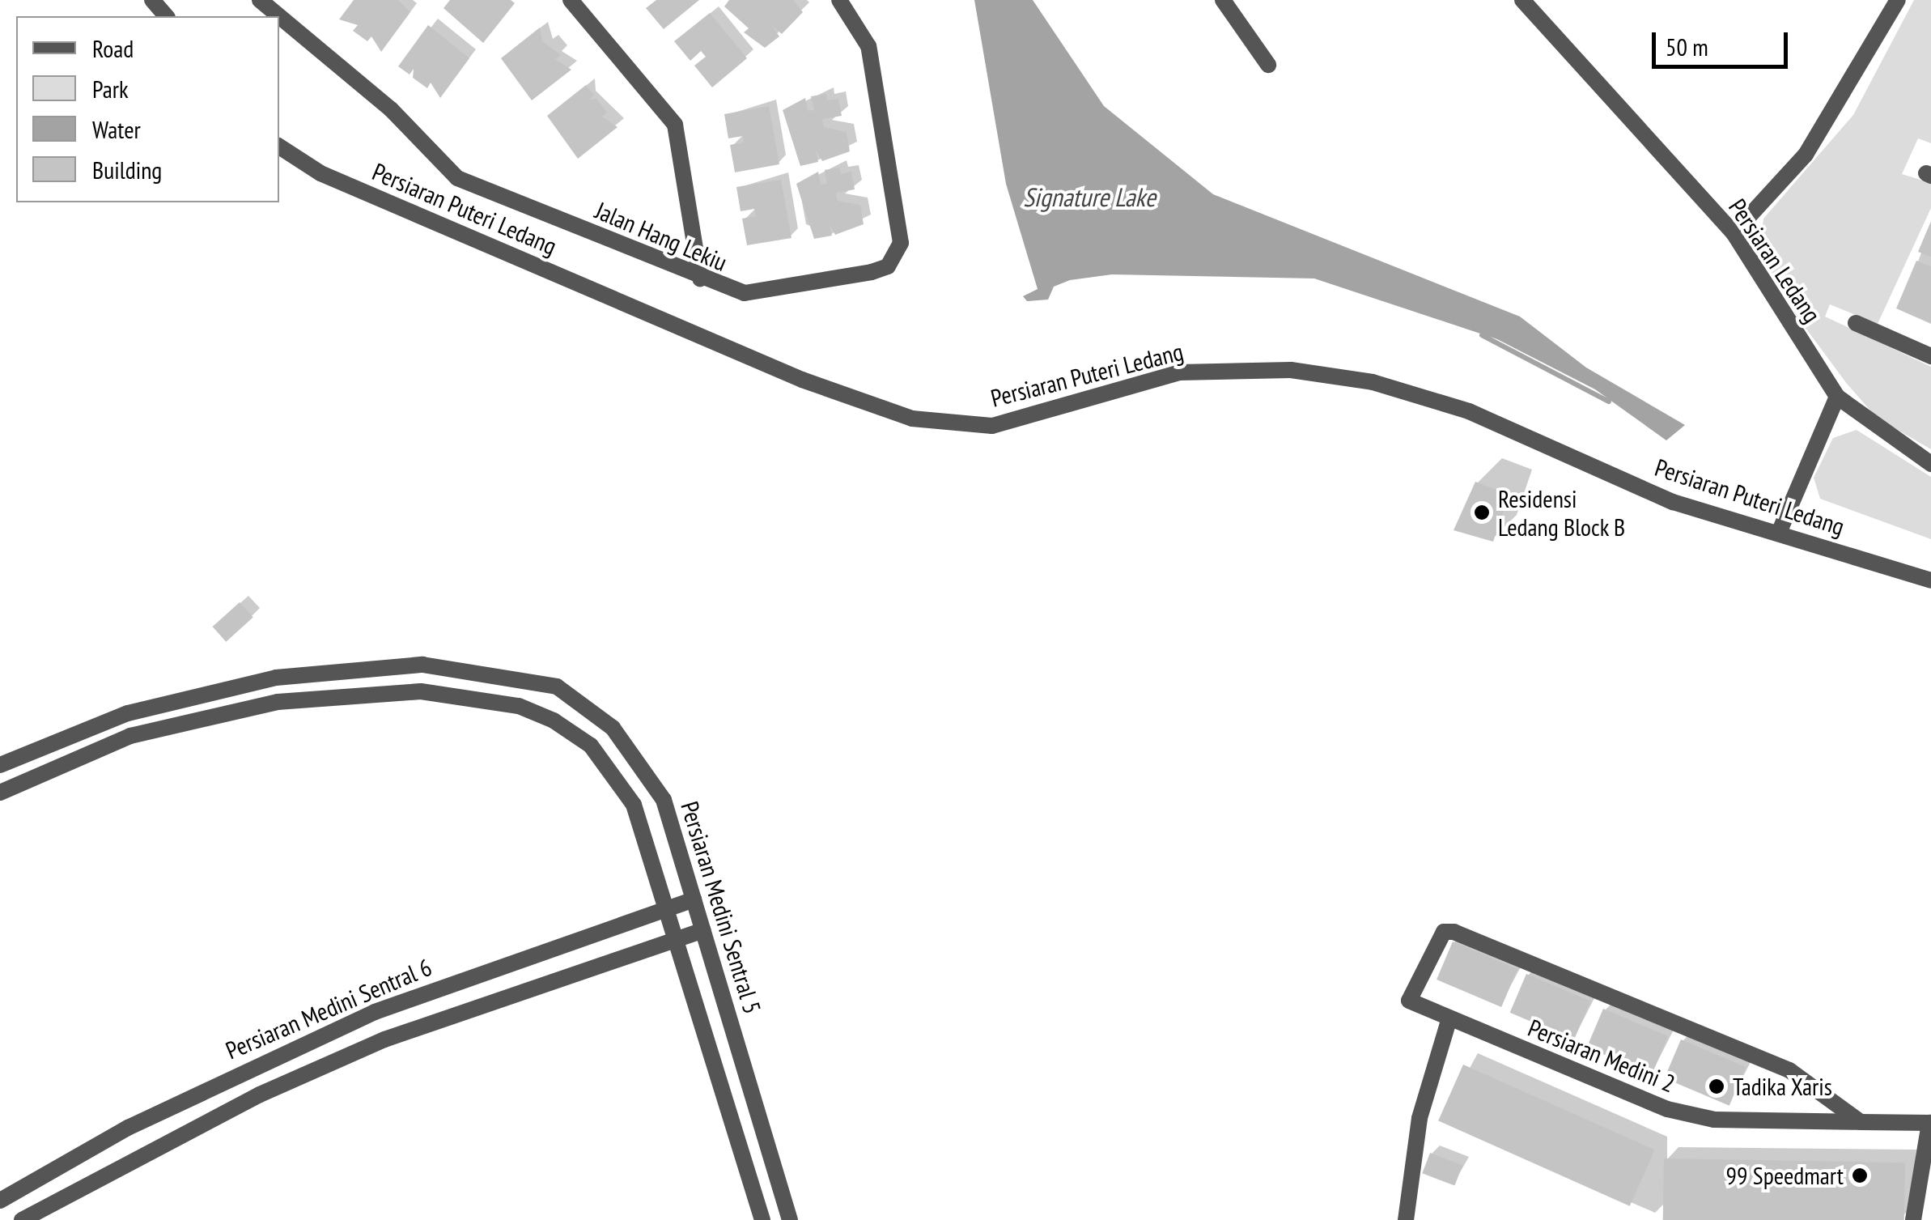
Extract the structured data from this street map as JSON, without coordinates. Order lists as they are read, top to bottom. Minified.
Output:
{"streets":{"street":["Persiaran Puteri Ledang","Jalan Hang Lekiu","Persiaran Ledang","Persiaran Medini Sentral 5","Persiaran Medini Sentral 6","Persiaran Medini 2"]},"crossings":[["Persiaran Medini Sentral 5","Persiaran Medini Sentral 6"]],"water":["Signature Lake"],"places":["Residensi Ledang Block B","Tadika Xaris","99 Speedmart"],"legend":["Road","Park","Water","Building"],"scale_bar":"50 m"}
